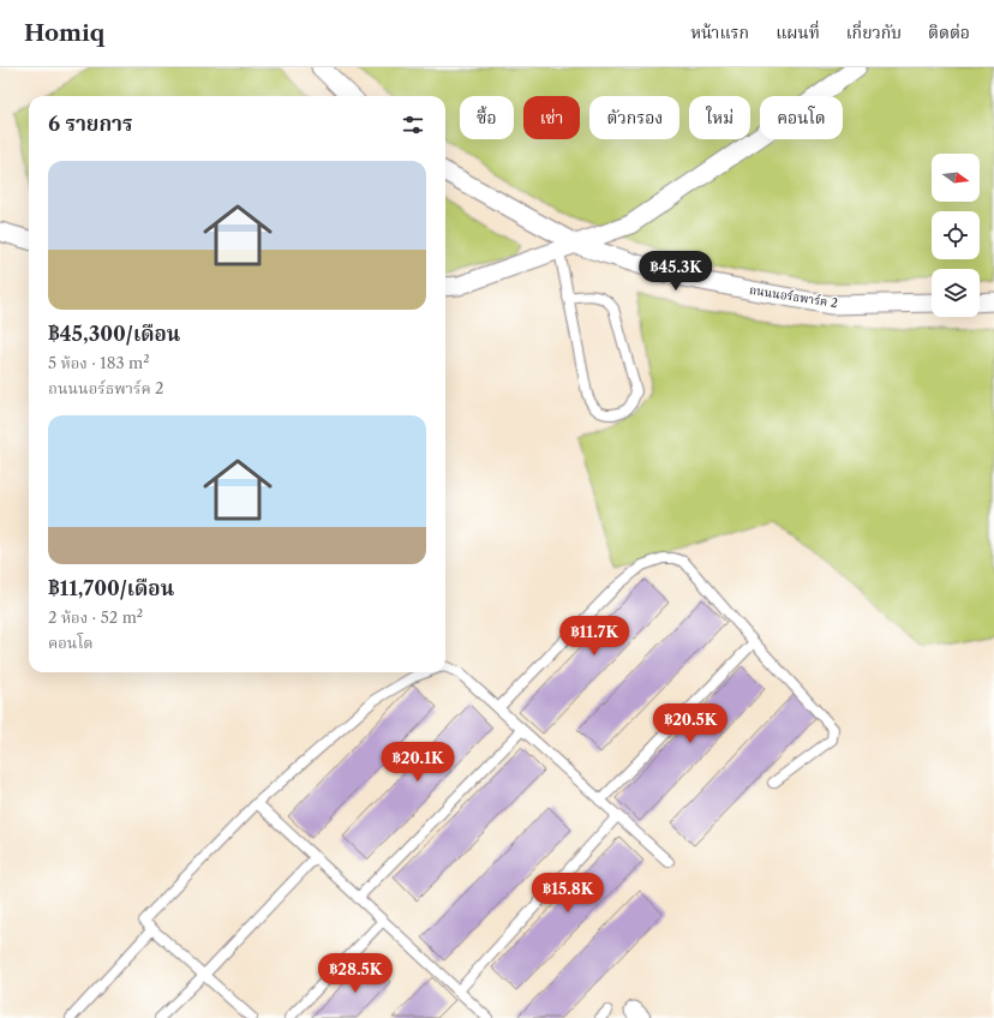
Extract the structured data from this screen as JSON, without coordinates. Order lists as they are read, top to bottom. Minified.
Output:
{"streets":{"street":["ถนนนอร์ธพาร์ค 2"]},"north":"right","page":{"header":"Homiq","nav":["หน้าแรก","แผนที่","เกี่ยวกับ","ติดต่อ"],"chip":["ซื้อ","เช่า","ตัวกรอง","ใหม่","คอนโด"],"heading":"6 รายการ","list":[{"name":"฿45,300/เดือน","note":"5 ห้อง · 183 m² · ถนนนอร์ธพาร์ค 2"},{"name":"฿11,700/เดือน","note":"2 ห้อง · 52 m² · คอนโด"}],"price":["฿45.3K","฿11.7K","฿20.5K","฿20.1K","฿15.8K","฿28.5K"]}}
